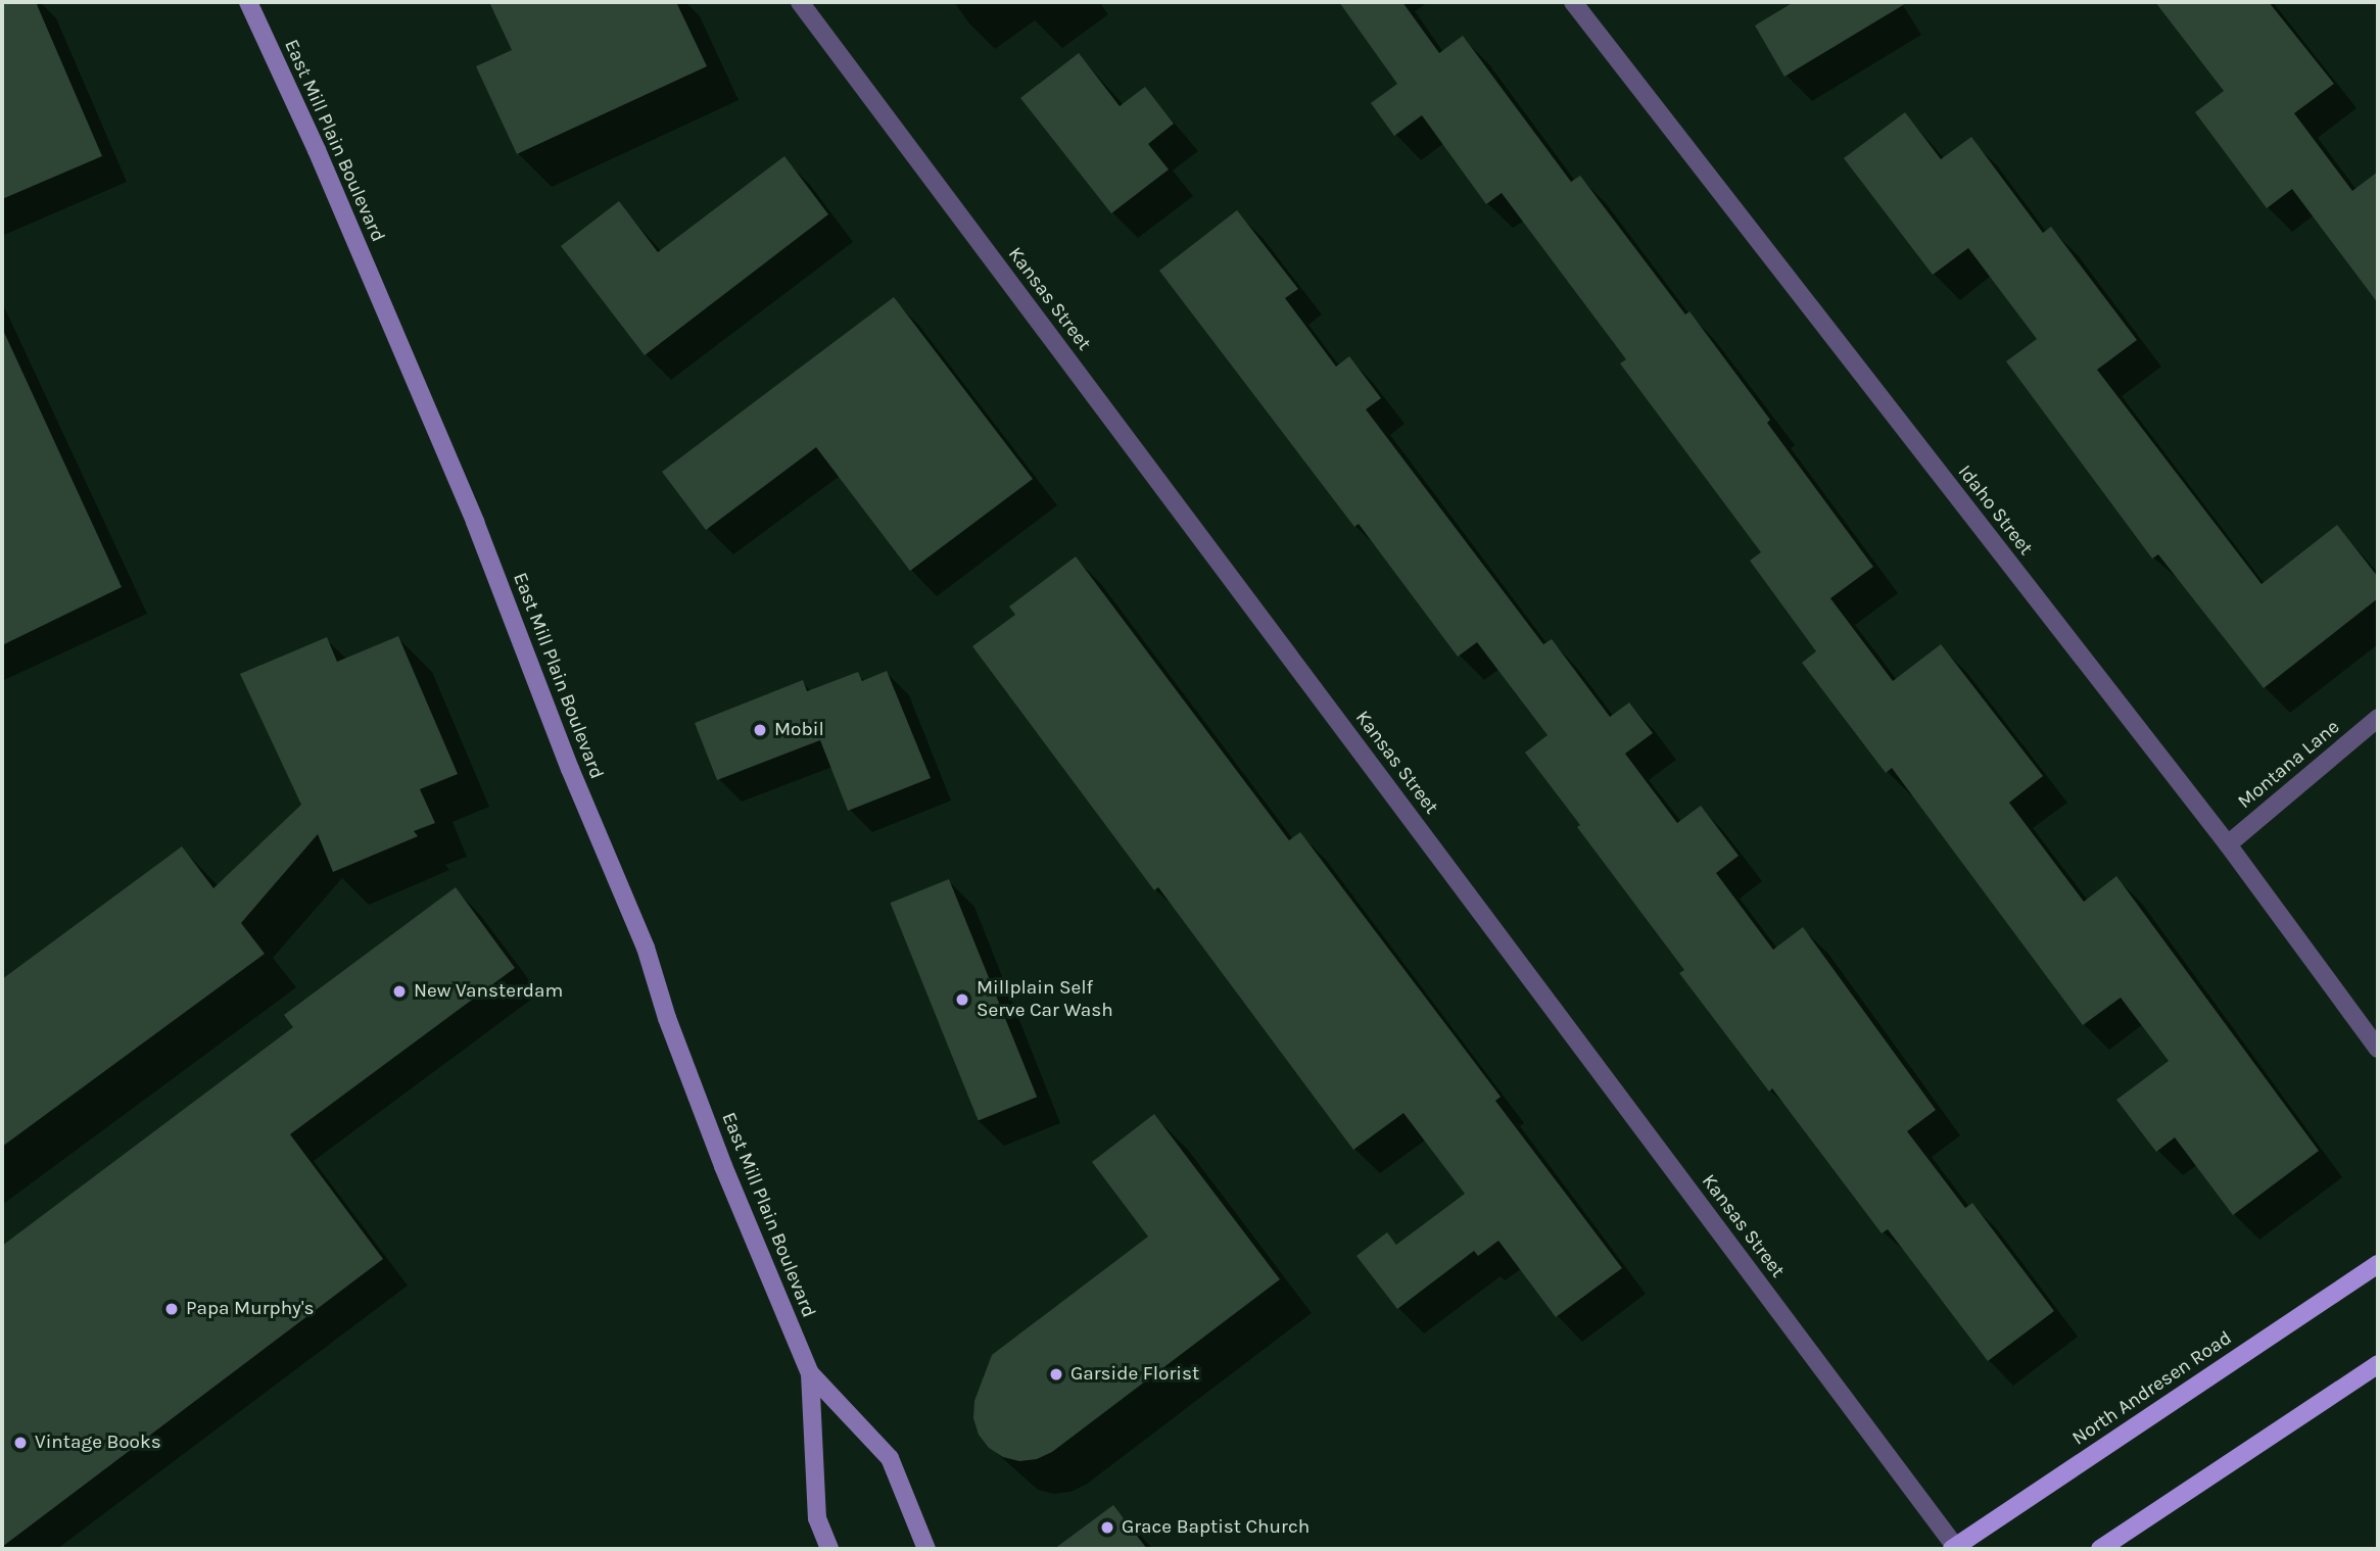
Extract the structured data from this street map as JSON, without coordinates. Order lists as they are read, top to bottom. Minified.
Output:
{"streets":{"main road":["East Mill Plain Boulevard","North Andresen Road"],"street":["Kansas Street","Idaho Street","Montana Lane"]},"crossings":[["Kansas Street","North Andresen Road"],["Idaho Street","Montana Lane"]],"places":["Mobil","New Vansterdam","Millplain Self Serve Car Wash","Papa Murphy's","Garside Florist","Vintage Books","Grace Baptist Church"]}
